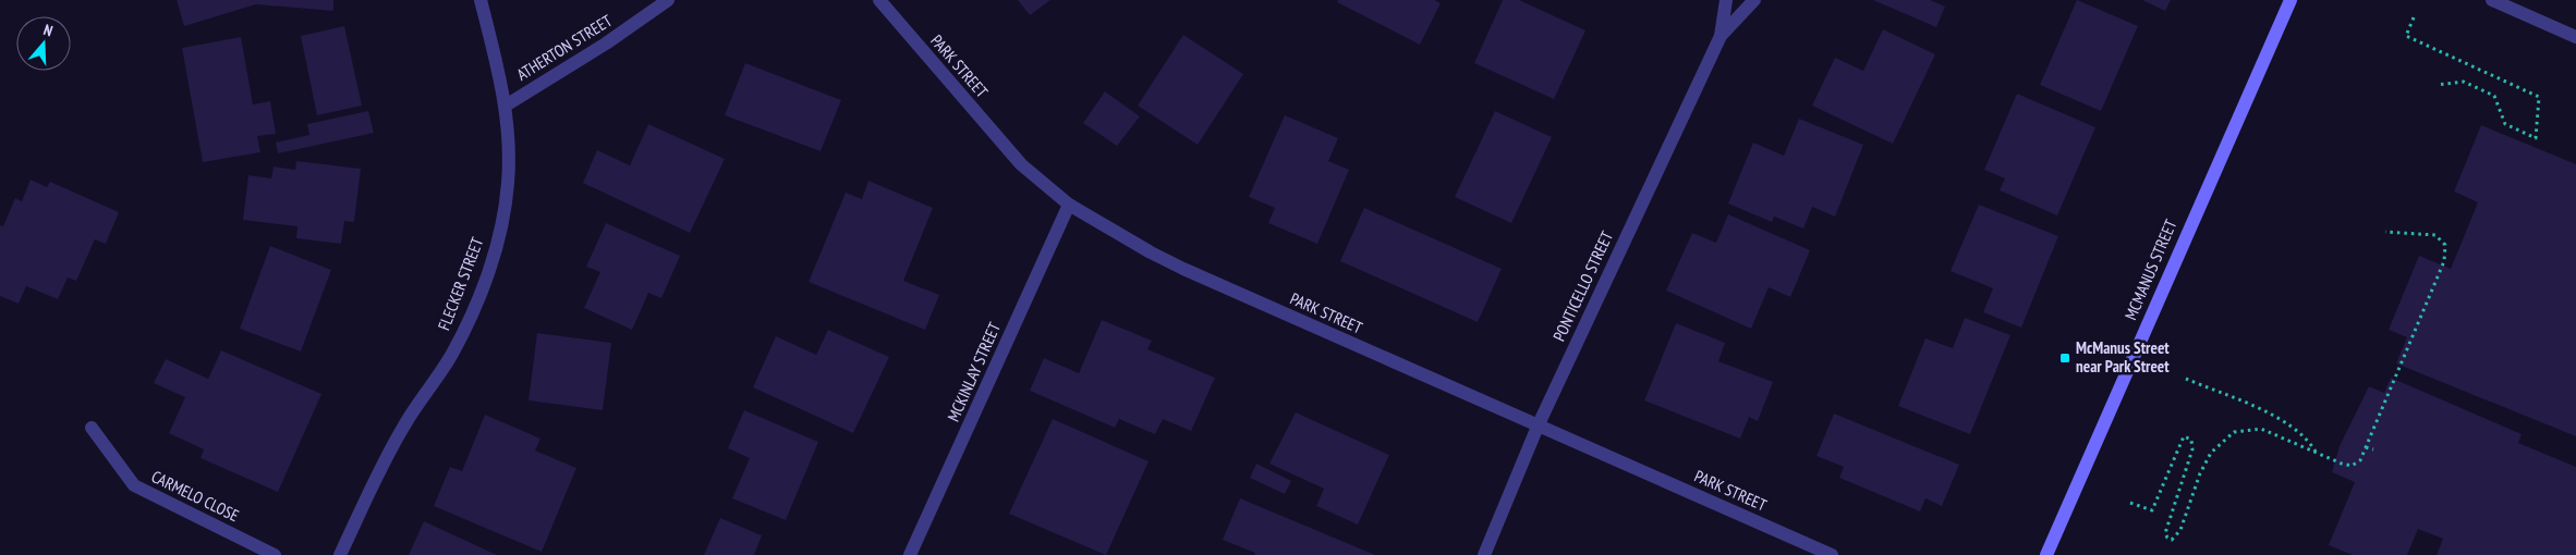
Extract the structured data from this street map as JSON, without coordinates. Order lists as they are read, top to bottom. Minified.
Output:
{"streets":{"street":["ATHERTON STREET","PARK STREET","MCMANUS STREET","FLECKER STREET","PONTICELLO STREET","MCKINLAY STREET","CARMELO CLOSE"]},"crossings":[["ATHERTON STREET","FLECKER STREET"],["PARK STREET","PONTICELLO STREET"],["PARK STREET","MCKINLAY STREET"]],"places":{"transit":["McManus Street near Park Street"]},"north":"top"}
